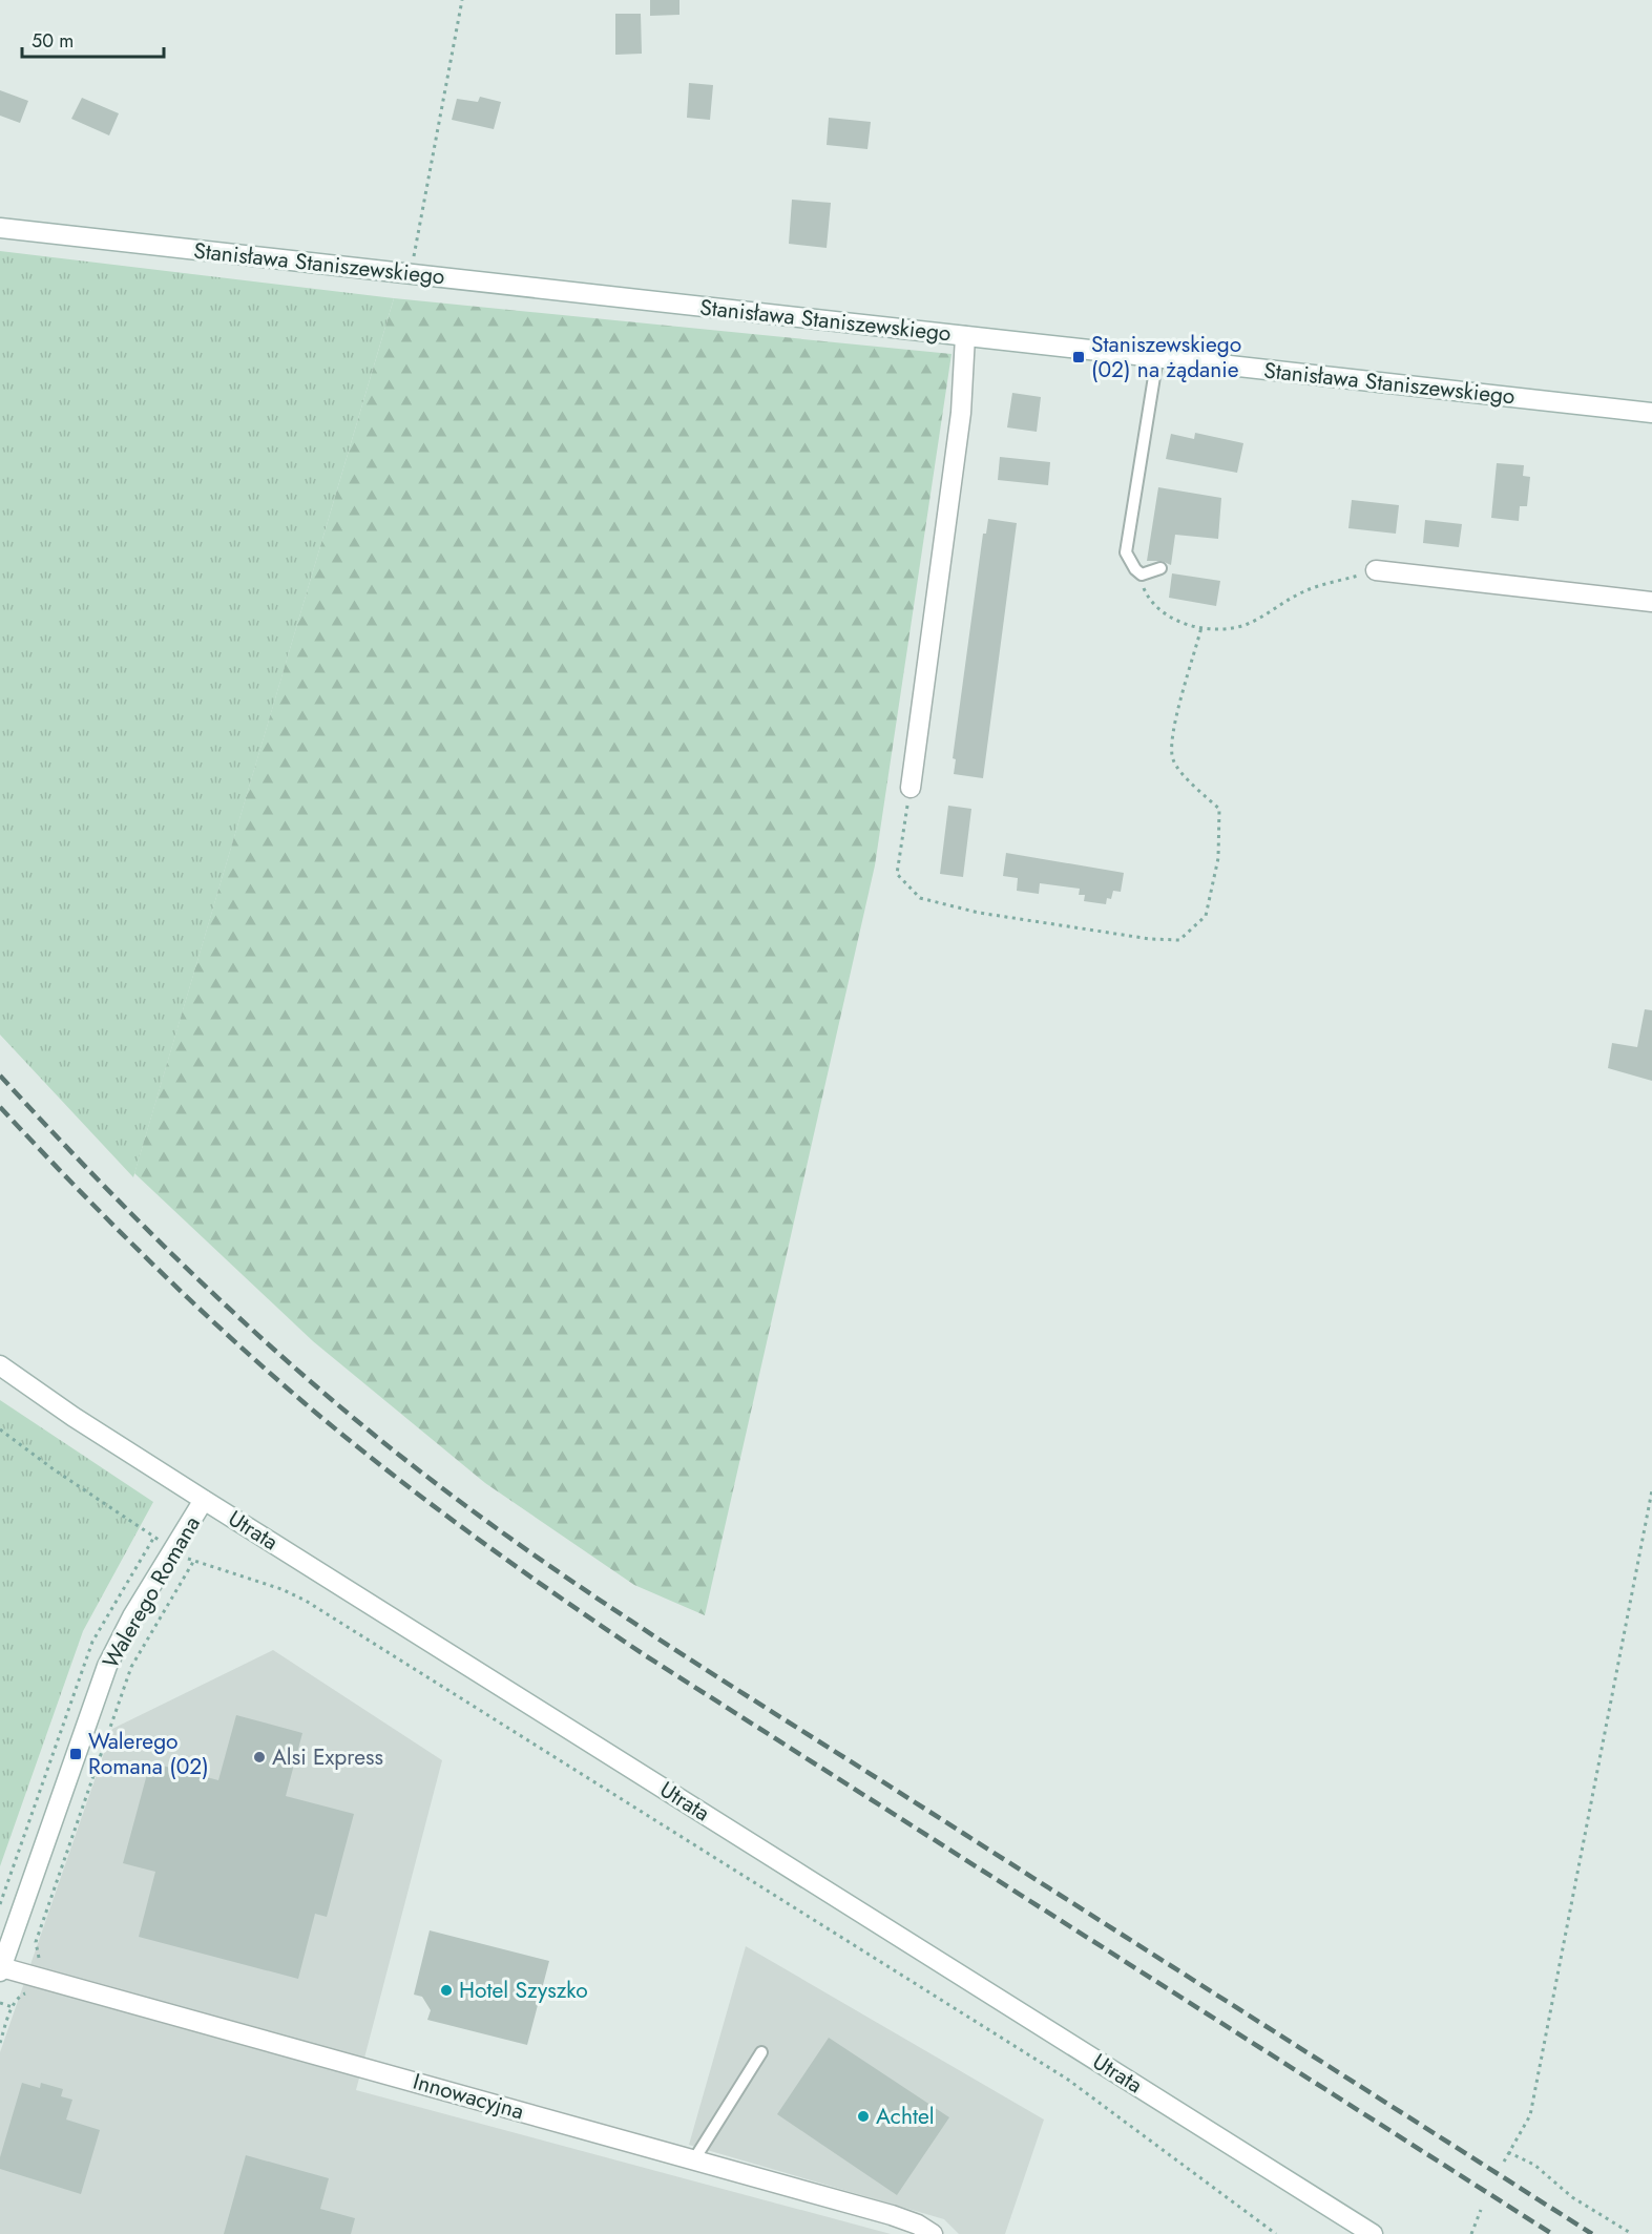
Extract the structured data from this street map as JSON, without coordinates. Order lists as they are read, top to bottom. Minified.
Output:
{"streets":{"street":["Stanisława Staniszewskiego","Utrata","Walerego Romana","Innowacyjna"]},"crossings":[["Utrata","Walerego Romana"],["Walerego Romana","Innowacyjna"]],"places":{"transit":["Staniszewskiego (02) na żądanie","Walerego Romana (02)"],"other":["Alsi Express","Hotel Szyszko","Achtel"]},"scale_bar":"50 m"}
